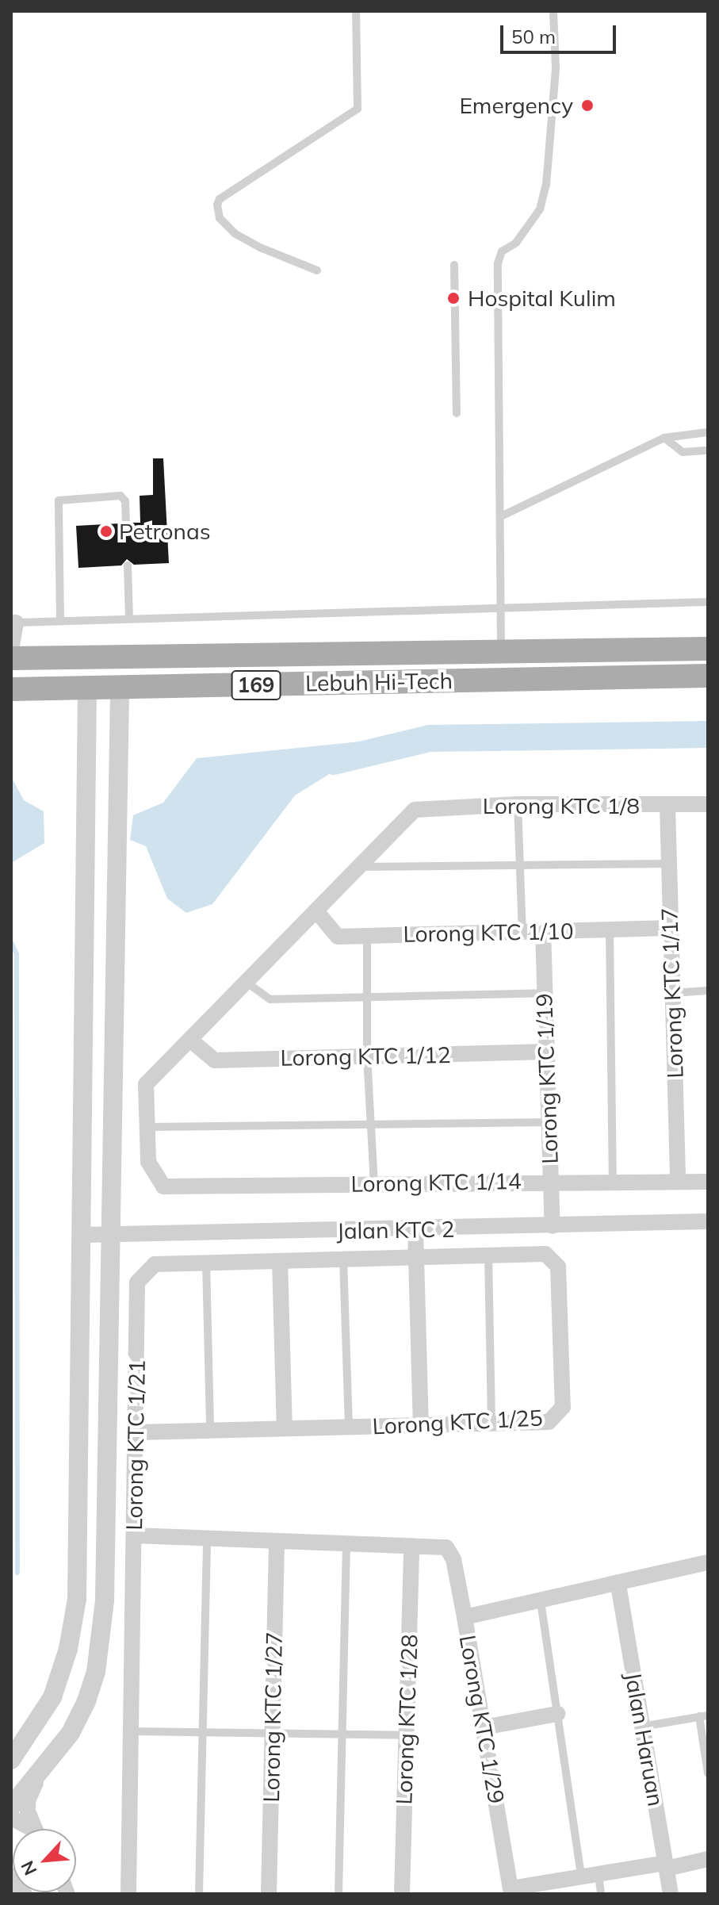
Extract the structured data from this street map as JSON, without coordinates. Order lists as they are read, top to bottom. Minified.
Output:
{"streets":{"main road":["Lebuh Hi-Tech","169"],"street":["Lorong KTC 1/8","Lorong KTC 1/10","Lorong KTC 1/17","Lorong KTC 1/12","Lorong KTC 1/19","Lorong KTC 1/14","Jalan KTC 2","Lorong KTC 1/25","Lorong KTC 1/21","Lorong KTC 1/27","Lorong KTC 1/28","Lorong KTC 1/29","Jalan Haruan"]},"crossings":[["Lorong KTC 1/8","Lorong KTC 1/17"],["Lorong KTC 1/10","Lorong KTC 1/17"],["Lorong KTC 1/10","Lorong KTC 1/19"],["Lorong KTC 1/17","Lorong KTC 1/14"],["Lorong KTC 1/12","Lorong KTC 1/19"],["Lorong KTC 1/19","Lorong KTC 1/14"],["Lorong KTC 1/19","Jalan KTC 2"],["Lorong KTC 1/25","Lorong KTC 1/21"],["Lorong KTC 1/28","Lorong KTC 1/29"]],"places":["Emergency","Hospital Kulim","Petronas"],"scale_bar":"50 m","north":"bottom left"}
